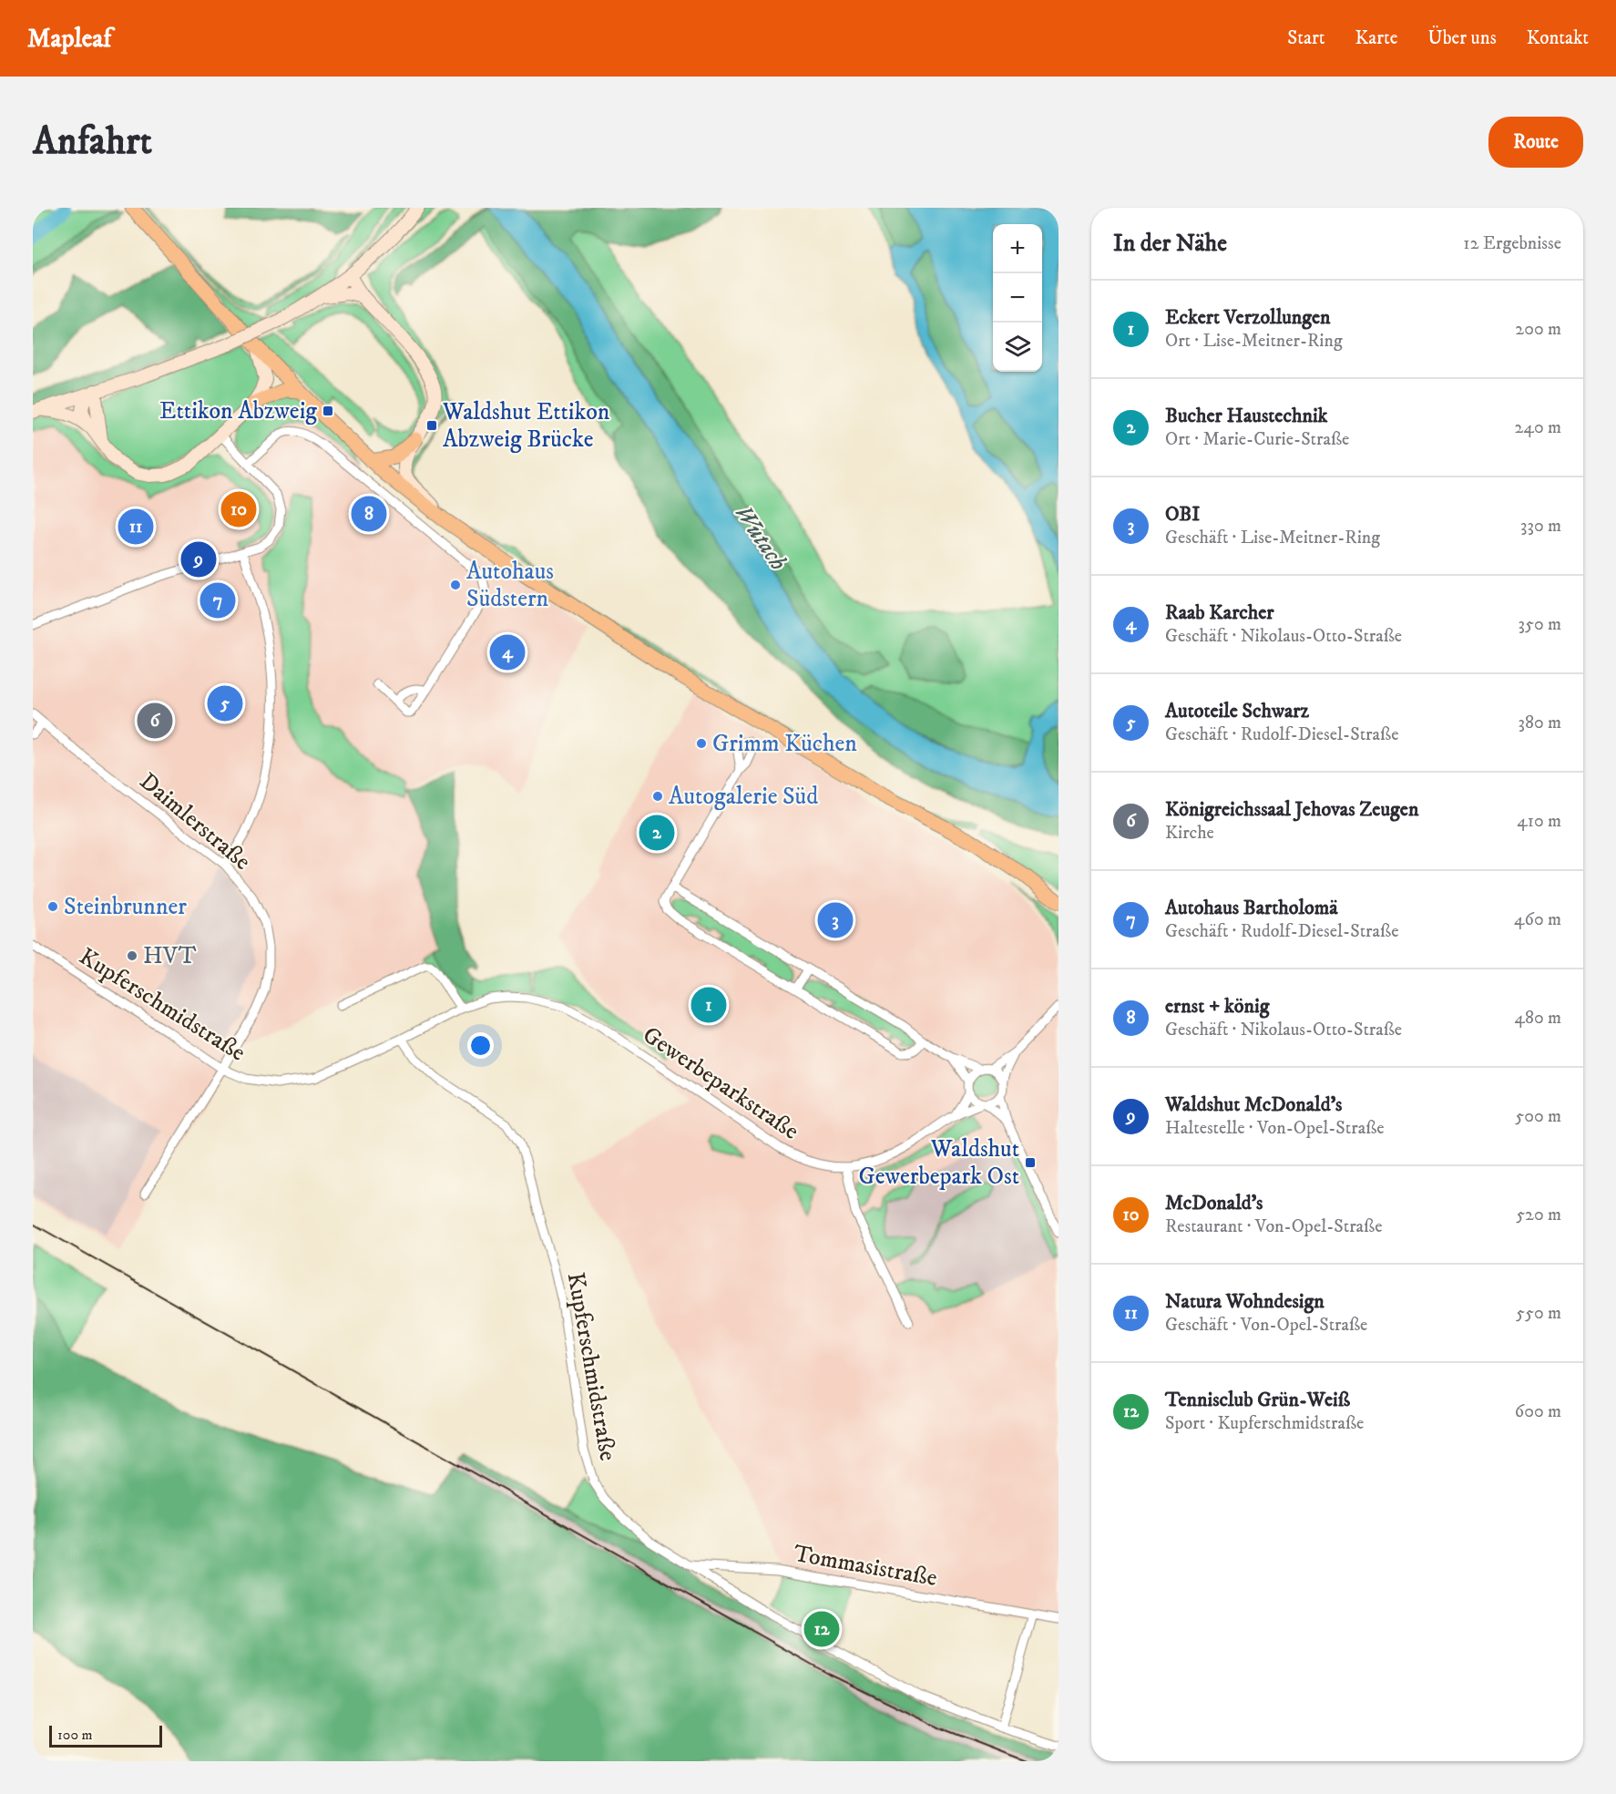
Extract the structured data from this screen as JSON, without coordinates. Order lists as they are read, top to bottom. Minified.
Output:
{"streets":{"street":["Daimlerstraße","Kupferschmidstraße","Gewerbeparkstraße","Tommasistraße"]},"crossings":[["Daimlerstraße","Kupferschmidstraße"],["Kupferschmidstraße","Gewerbeparkstraße"],["Kupferschmidstraße","Tommasistraße"]],"water":["Wutach"],"places":{"transit":["Ettikon Abzweig","Waldshut Ettikon Abzweig Brücke","Waldshut Gewerbepark Ost"],"other":["Autohaus Südstern","Grimm Küchen","Autogalerie Süd","Steinbrunner","HVT"]},"scale_bar":"100 m","page":{"header":"Mapleaf","nav":["Start","Karte","Über uns","Kontakt"],"buttons":"Route","title":"Anfahrt","heading":["In der Nähe","12 Ergebnisse"],"map_buttons":["+","−"],"list":[{"mark":"1","name":"Eckert Verzollungen","note":"Ort · Lise-Meitner-Ring","value":"200 m"},{"mark":"2","name":"Bucher Haustechnik","note":"Ort · Marie-Curie-Straße","value":"240 m"},{"mark":"3","name":"OBI","note":"Geschäft · Lise-Meitner-Ring","value":"330 m"},{"mark":"4","name":"Raab Karcher","note":"Geschäft · Nikolaus-Otto-Straße","value":"350 m"},{"mark":"5","name":"Autoteile Schwarz","note":"Geschäft · Rudolf-Diesel-Straße","value":"380 m"},{"mark":"6","name":"Königreichssaal Jehovas Zeugen","note":"Kirche","value":"410 m"},{"mark":"7","name":"Autohaus Bartholomä","note":"Geschäft · Rudolf-Diesel-Straße","value":"460 m"},{"mark":"8","name":"ernst + könig","note":"Geschäft · Nikolaus-Otto-Straße","value":"480 m"},{"mark":"9","name":"Waldshut McDonald's","note":"Haltestelle · Von-Opel-Straße","value":"500 m"},{"mark":"10","name":"McDonald's","note":"Restaurant · Von-Opel-Straße","value":"520 m"},{"mark":"11","name":"Natura Wohndesign","note":"Geschäft · Von-Opel-Straße","value":"550 m"},{"mark":"12","name":"Tennisclub Grün-Weiß","note":"Sport · Kupferschmidstraße","value":"600 m"}],"pins":["10","8","11","9","7","4","5","6","2","3","1","12"],"scale":"100 m"}}
